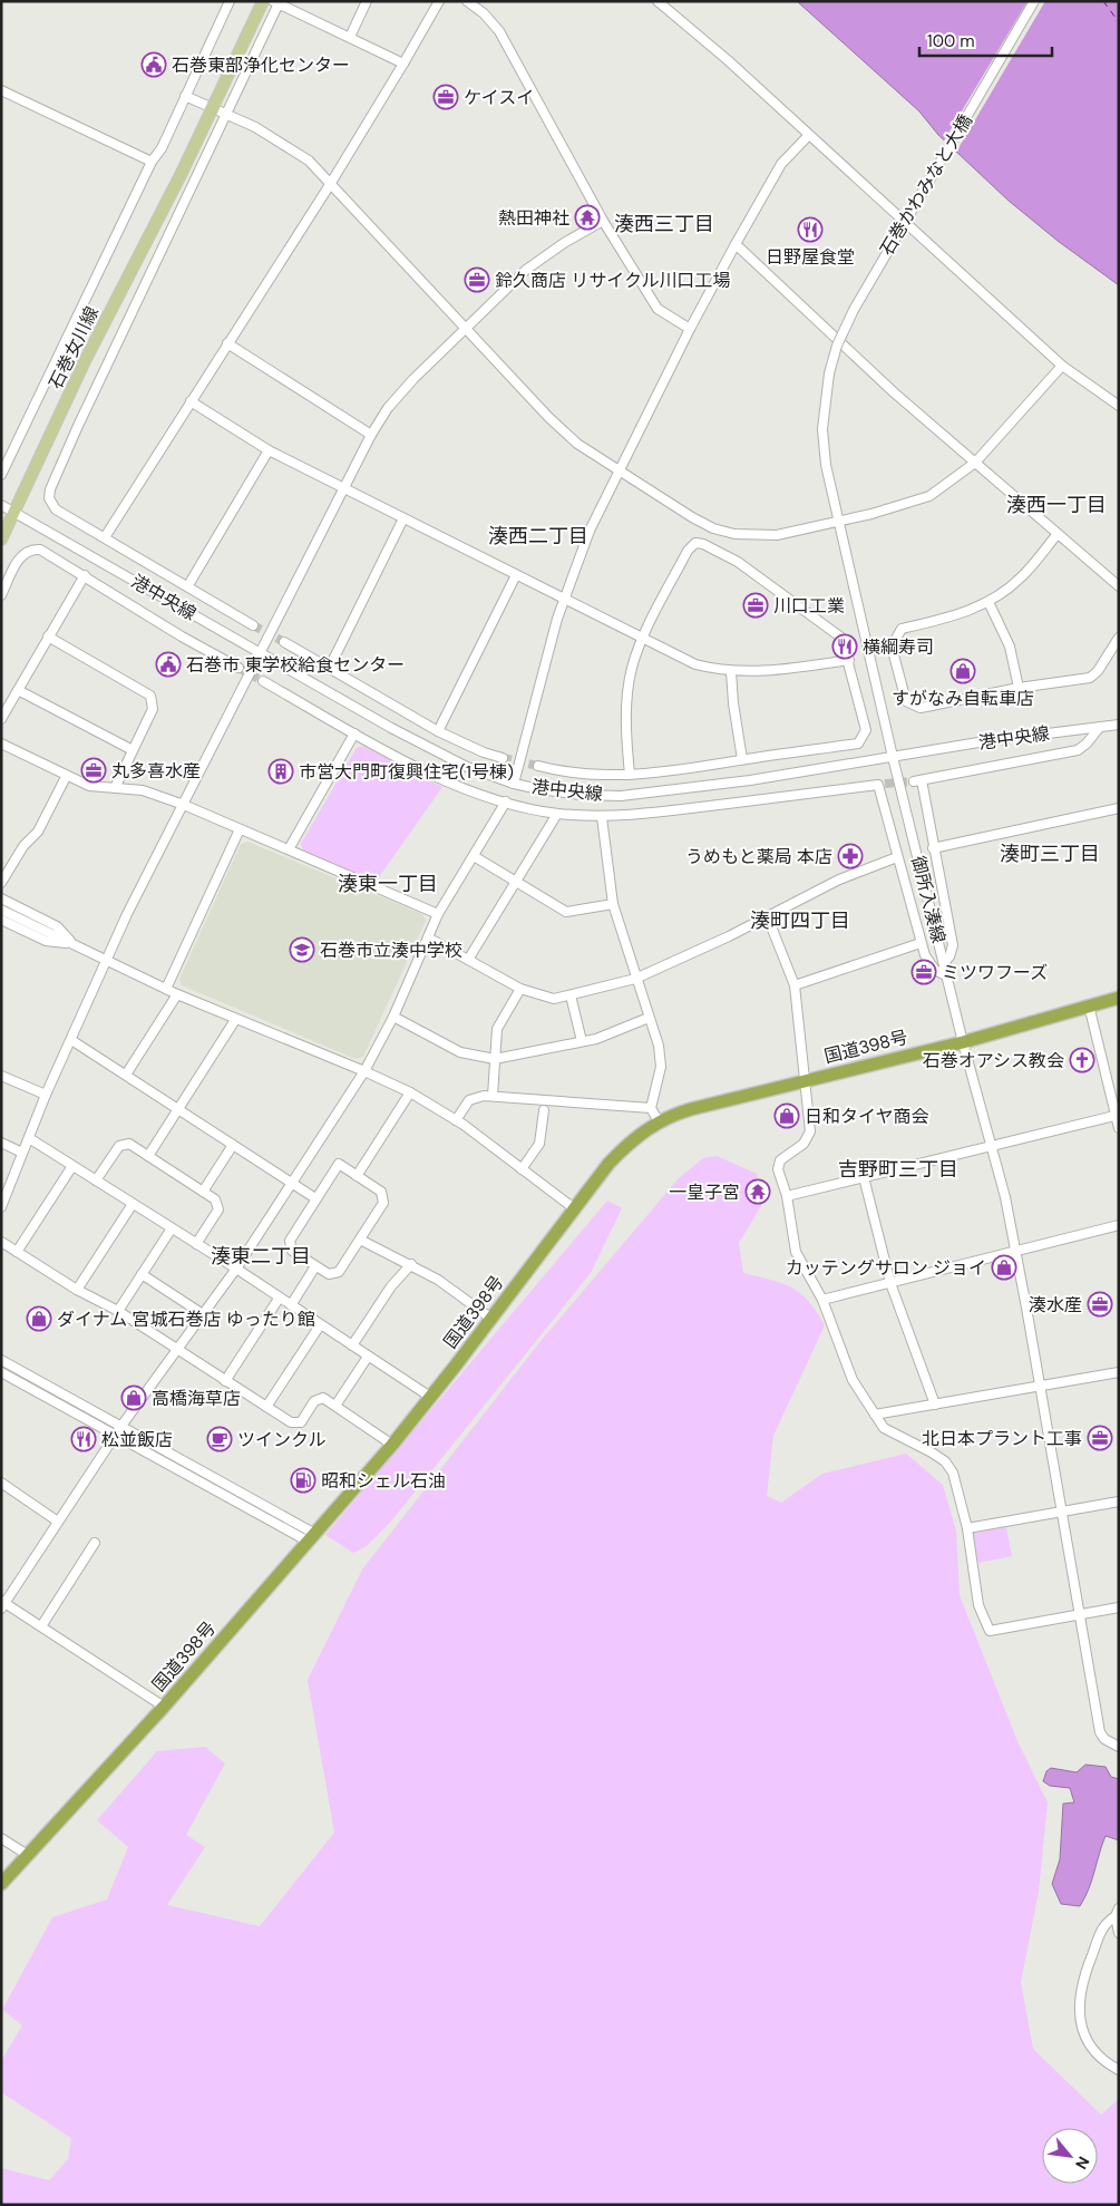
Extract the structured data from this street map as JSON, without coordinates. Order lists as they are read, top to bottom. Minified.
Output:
{"streets":{"highway":["国道398号"],"main road":["石巻女川線"],"street":["石巻かわみなと大橋","港中央線","御所入湊線"]},"crossings":[["石巻かわみなと大橋","御所入湊線"],["石巻女川線","港中央線"],["港中央線","御所入湊線"],["御所入湊線","国道398号"]],"districts":["湊西三丁目","湊西一丁目","湊西二丁目","湊町三丁目","湊東一丁目","湊町四丁目","吉野町三丁目","湊東二丁目"],"places":{"public building":["石巻東部浄化センター","石巻市 東学校給食センター"],"office":["ケイスイ","鈴久商店 リサイクル川口工場","川口工業","丸多喜水産","ミツワフーズ","湊水産","北日本プラント工事"],"temple":["熱田神社","一皇子宮"],"restaurant":["日野屋食堂","横綱寿司","松並飯店"],"shop":["すがなみ自転車店","日和タイヤ商会","カッテングサロン ジョイ","ダイナム 宮城石巻店 ゆったり館","高橋海草店"],"building":["市営大門町復興住宅(1号棟)"],"pharmacy":["うめもと薬局 本店"],"school or university":["石巻市立湊中学校"],"church":["石巻オアシス教会"],"cafe":["ツインクル"],"fuel station":["昭和シェル石油"]},"scale_bar":"100 m","north":"bottom right"}
